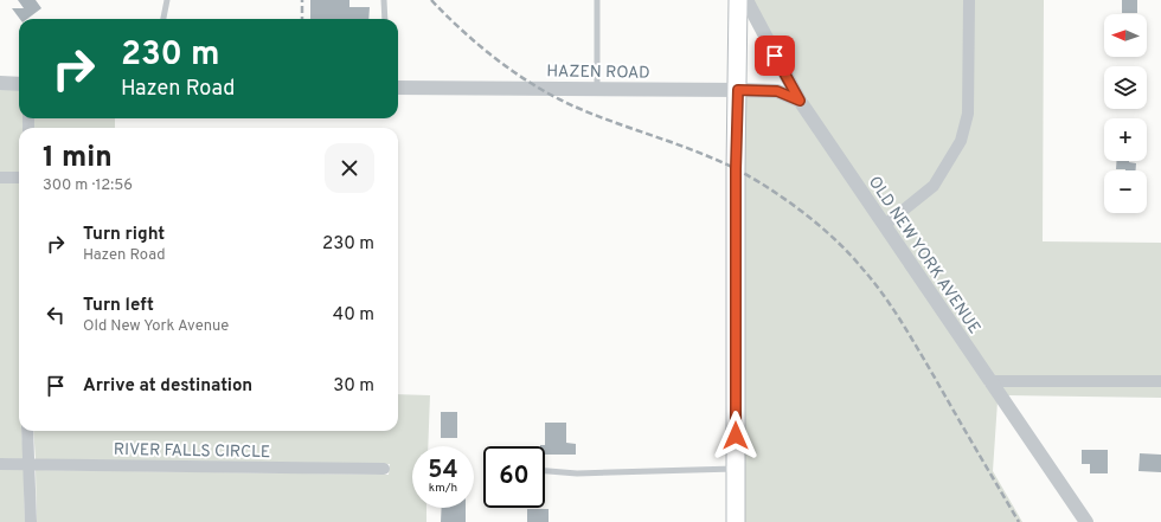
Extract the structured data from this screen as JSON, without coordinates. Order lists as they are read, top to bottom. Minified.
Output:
{"streets":{"street":["HAZEN ROAD","OLD NEW YORK AVENUE","RIVER FALLS CIRCLE"]},"crossings":[["HAZEN ROAD","OLD NEW YORK AVENUE"]],"north":"left","page":{"map_buttons":["+","−"],"turn":["230 m","Hazen Road"],"heading":["1 min","300 m · 12:56"],"list":[{"name":"Turn right","note":"Hazen Road","value":"230 m"},{"name":"Turn left","note":"Old New York Avenue","value":"40 m"},{"name":"Arrive at destination","value":"30 m"}],"speed":"54 km/h","limit":"60"}}
